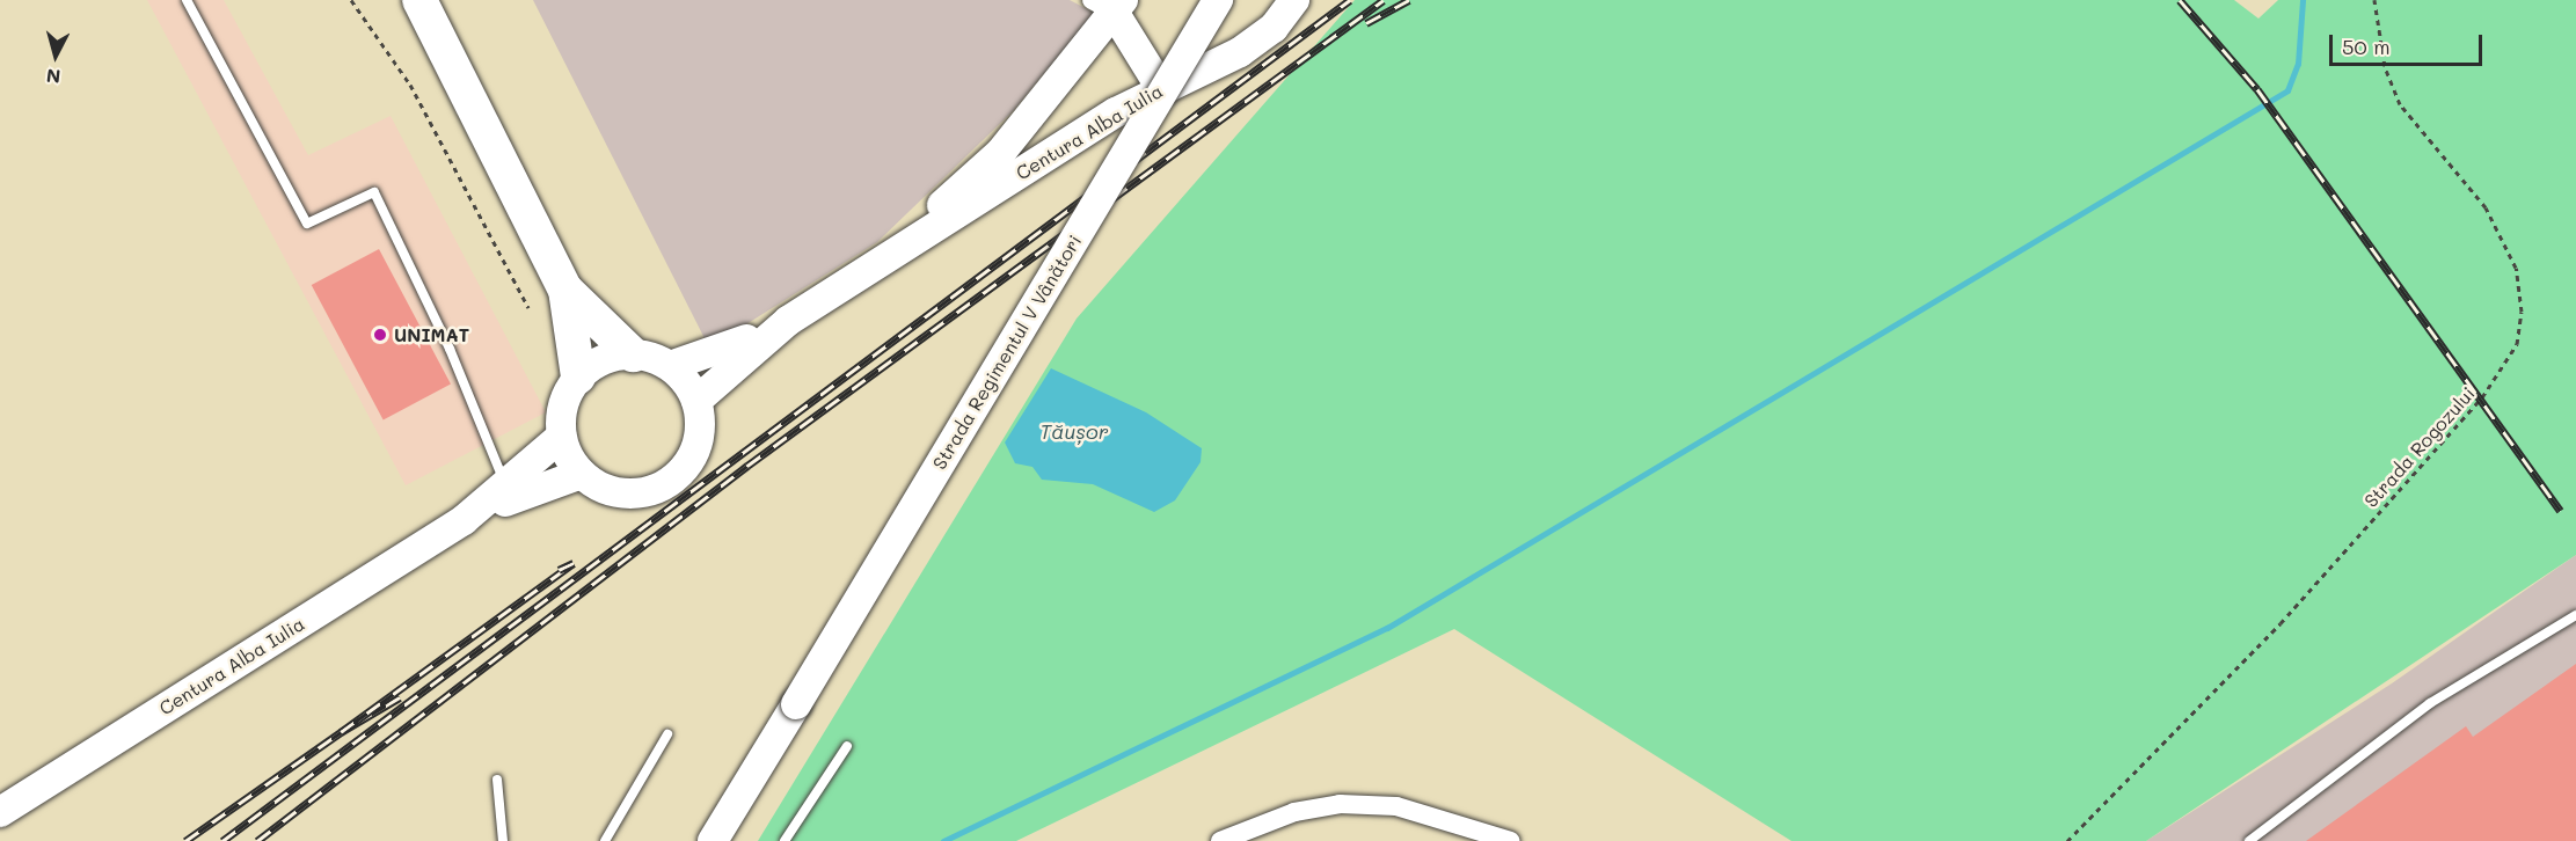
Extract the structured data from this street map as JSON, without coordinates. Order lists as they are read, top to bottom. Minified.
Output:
{"streets":{"main road":["Centura Alba Iulia","Strada Regimentul V Vânători"],"path":["Strada Rogozului"]},"water":["Tăușor"],"places":["UNIMAT"],"scale_bar":"50 m","north":"bottom"}
